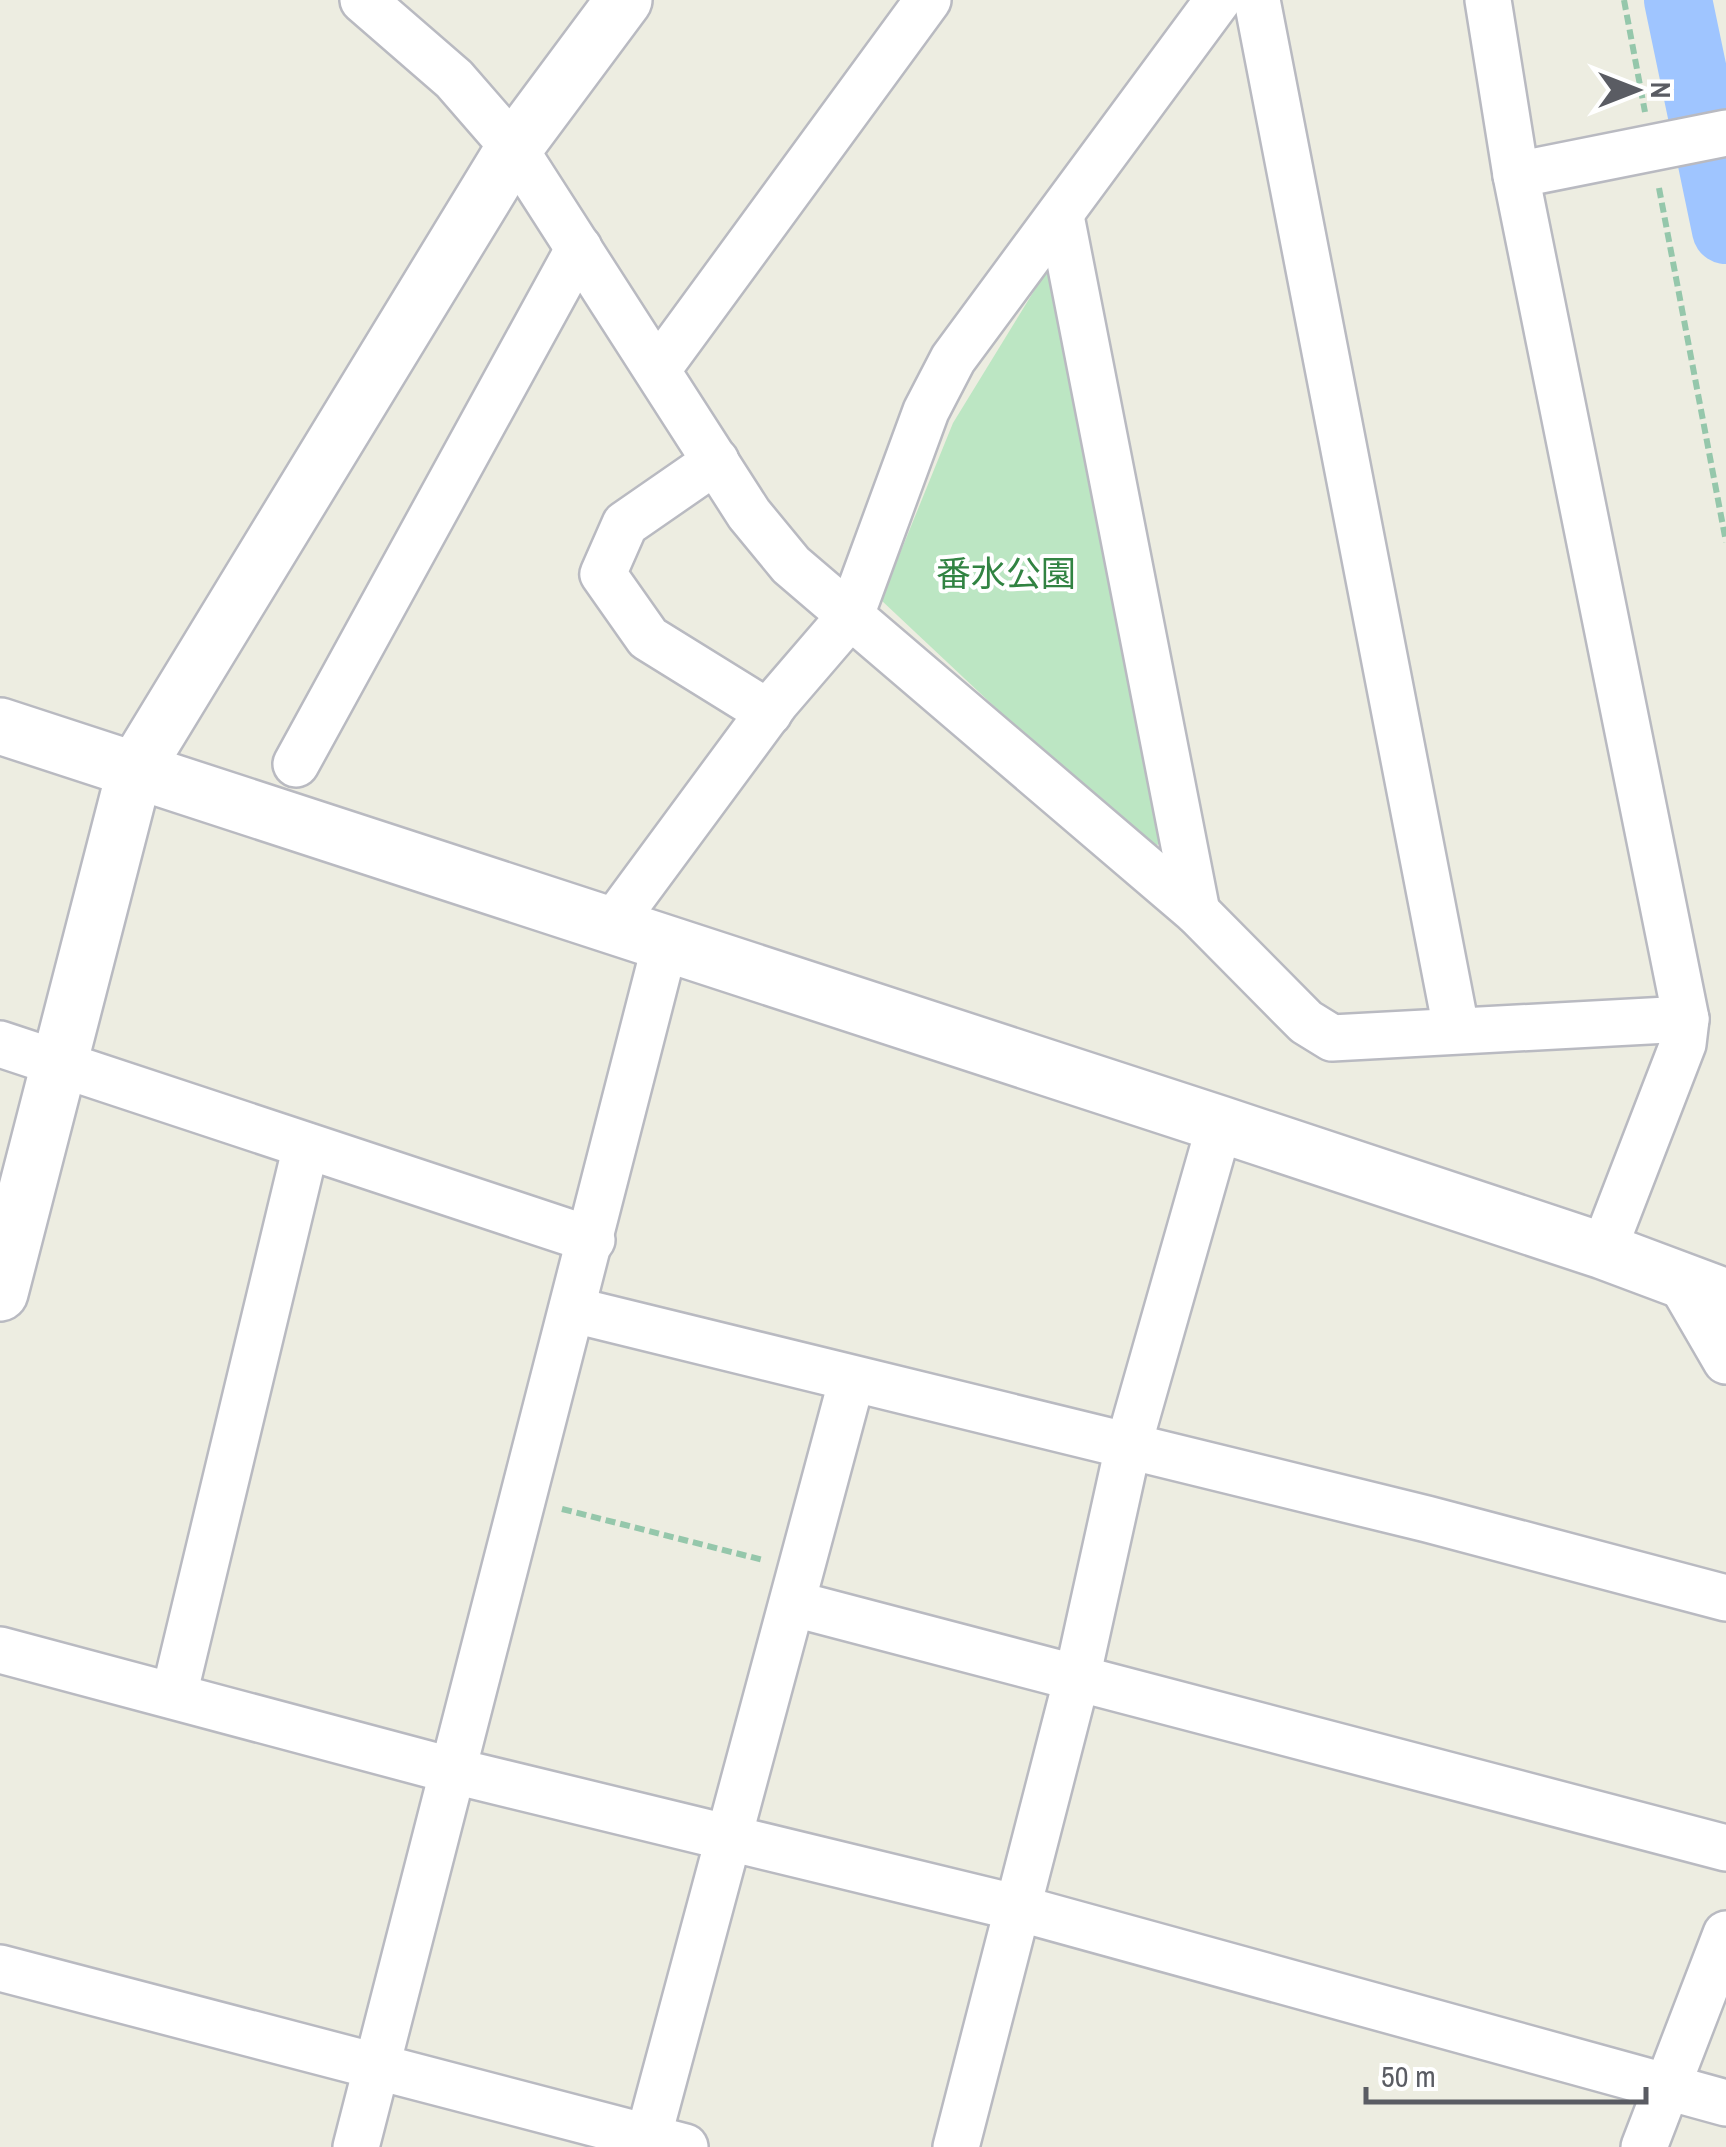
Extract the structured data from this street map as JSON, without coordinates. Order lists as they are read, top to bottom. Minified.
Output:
{"parks":["番水公園"],"scale_bar":"50 m","north":"right"}
